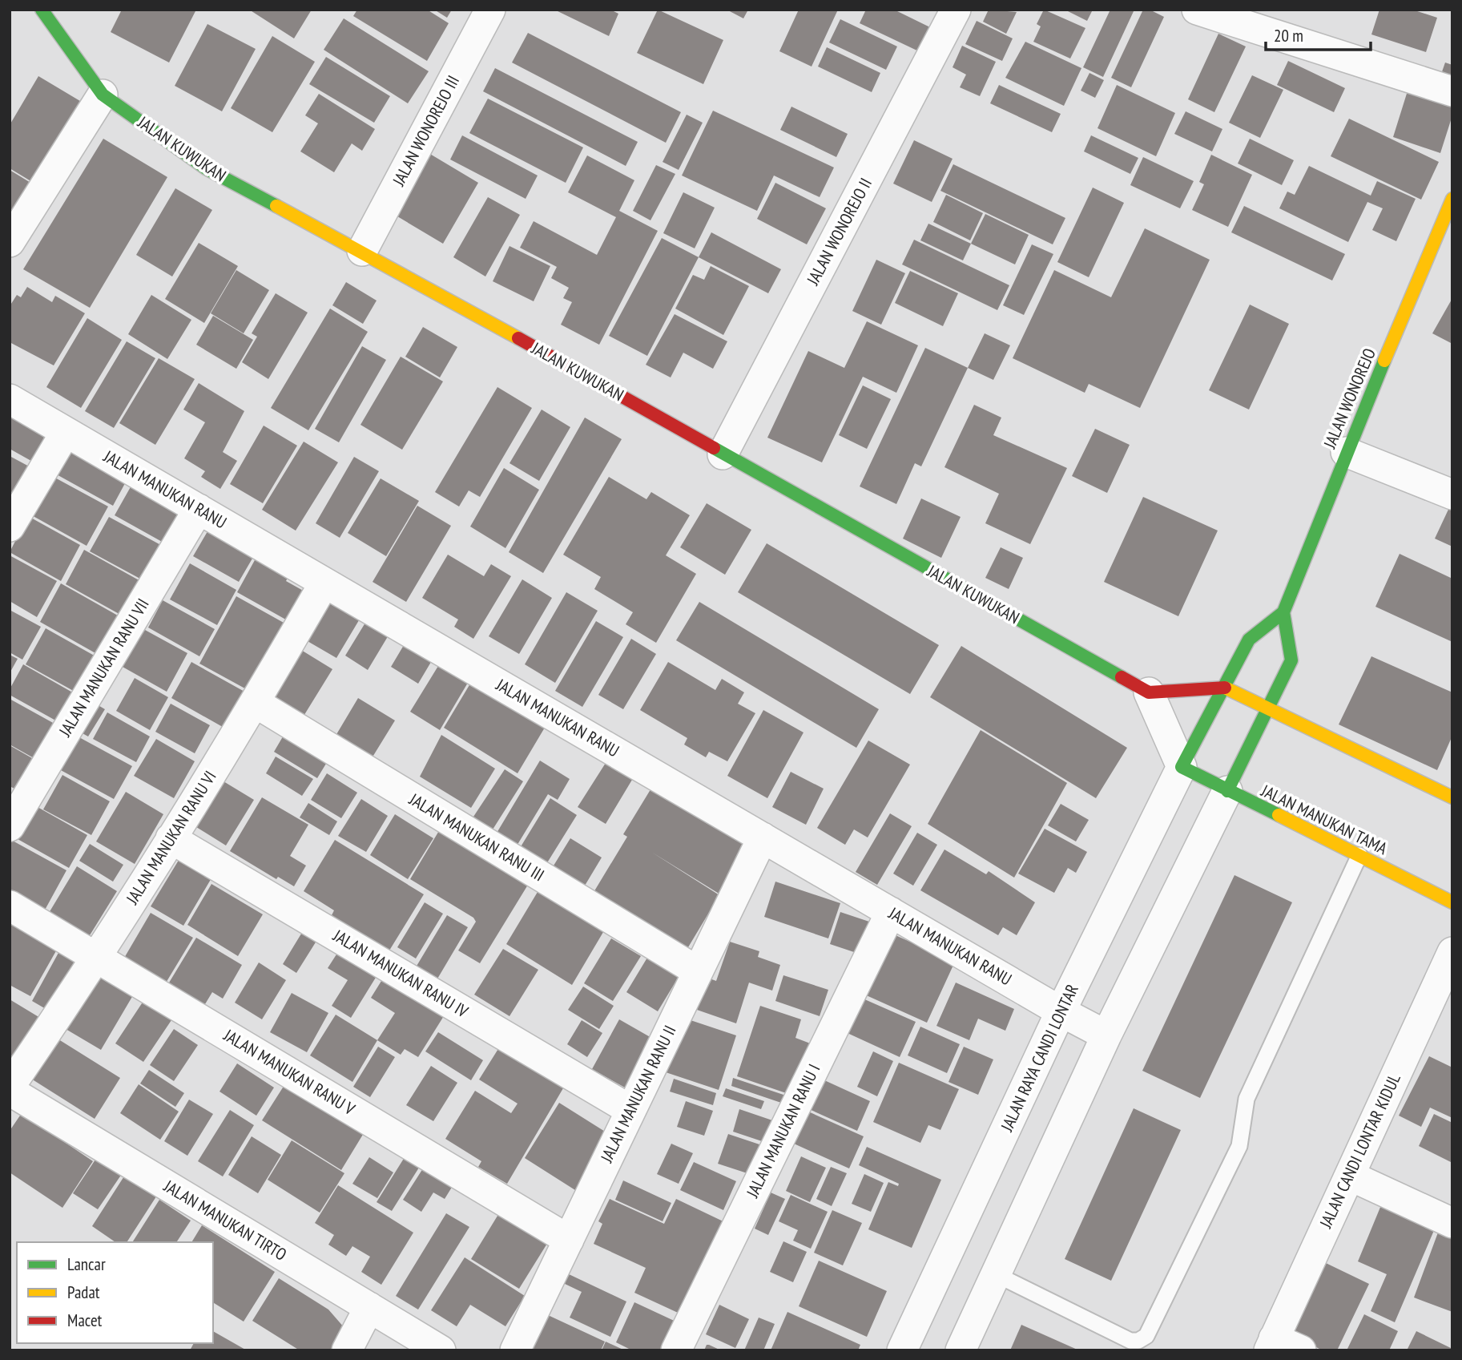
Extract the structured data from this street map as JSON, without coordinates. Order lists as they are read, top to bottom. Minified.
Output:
{"streets":{"street":["JALAN WONOREJO III","JALAN KUWUKAN","JALAN WONOREJO II","JALAN WONOREJO","JALAN MANUKAN RANU","JALAN MANUKAN RANU VII","JALAN MANUKAN TAMA","JALAN MANUKAN RANU VI","JALAN MANUKAN RANU III","JALAN MANUKAN RANU IV","JALAN RAYA CANDI LONTAR","JALAN MANUKAN RANU V","JALAN MANUKAN RANU II","JALAN MANUKAN RANU I","JALAN CANDI LONTAR KIDUL","JALAN MANUKAN TIRTO"]},"crossings":[["JALAN WONOREJO III","JALAN KUWUKAN"],["JALAN KUWUKAN","JALAN WONOREJO II"],["JALAN MANUKAN RANU","JALAN MANUKAN RANU VII"],["JALAN MANUKAN RANU","JALAN MANUKAN RANU VI"],["JALAN MANUKAN RANU","JALAN RAYA CANDI LONTAR"],["JALAN MANUKAN RANU","JALAN MANUKAN RANU II"],["JALAN MANUKAN RANU","JALAN MANUKAN RANU I"],["JALAN MANUKAN TAMA","JALAN RAYA CANDI LONTAR"],["JALAN MANUKAN RANU VI","JALAN MANUKAN RANU III"],["JALAN MANUKAN RANU VI","JALAN MANUKAN RANU IV"],["JALAN MANUKAN RANU VI","JALAN MANUKAN RANU V"],["JALAN MANUKAN RANU VI","JALAN MANUKAN TIRTO"],["JALAN MANUKAN RANU III","JALAN MANUKAN RANU II"],["JALAN MANUKAN RANU IV","JALAN MANUKAN RANU II"],["JALAN MANUKAN RANU V","JALAN MANUKAN RANU II"]],"legend":["Lancar","Padat","Macet"],"scale_bar":"20 m"}
